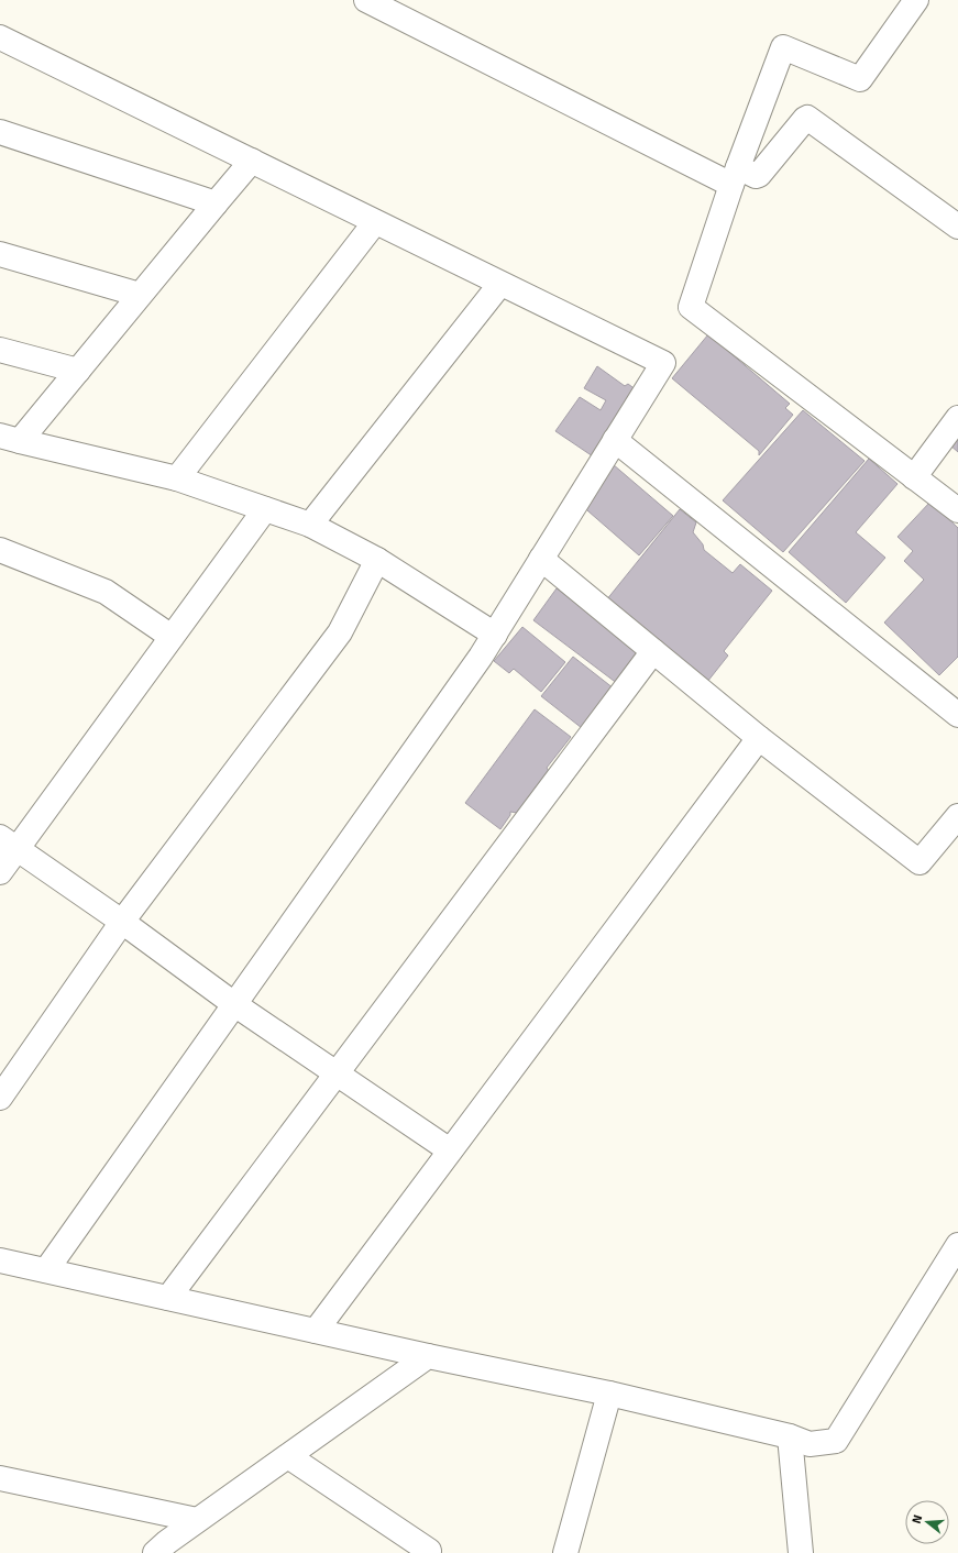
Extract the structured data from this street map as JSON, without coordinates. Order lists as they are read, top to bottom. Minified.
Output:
{"north":"left"}
